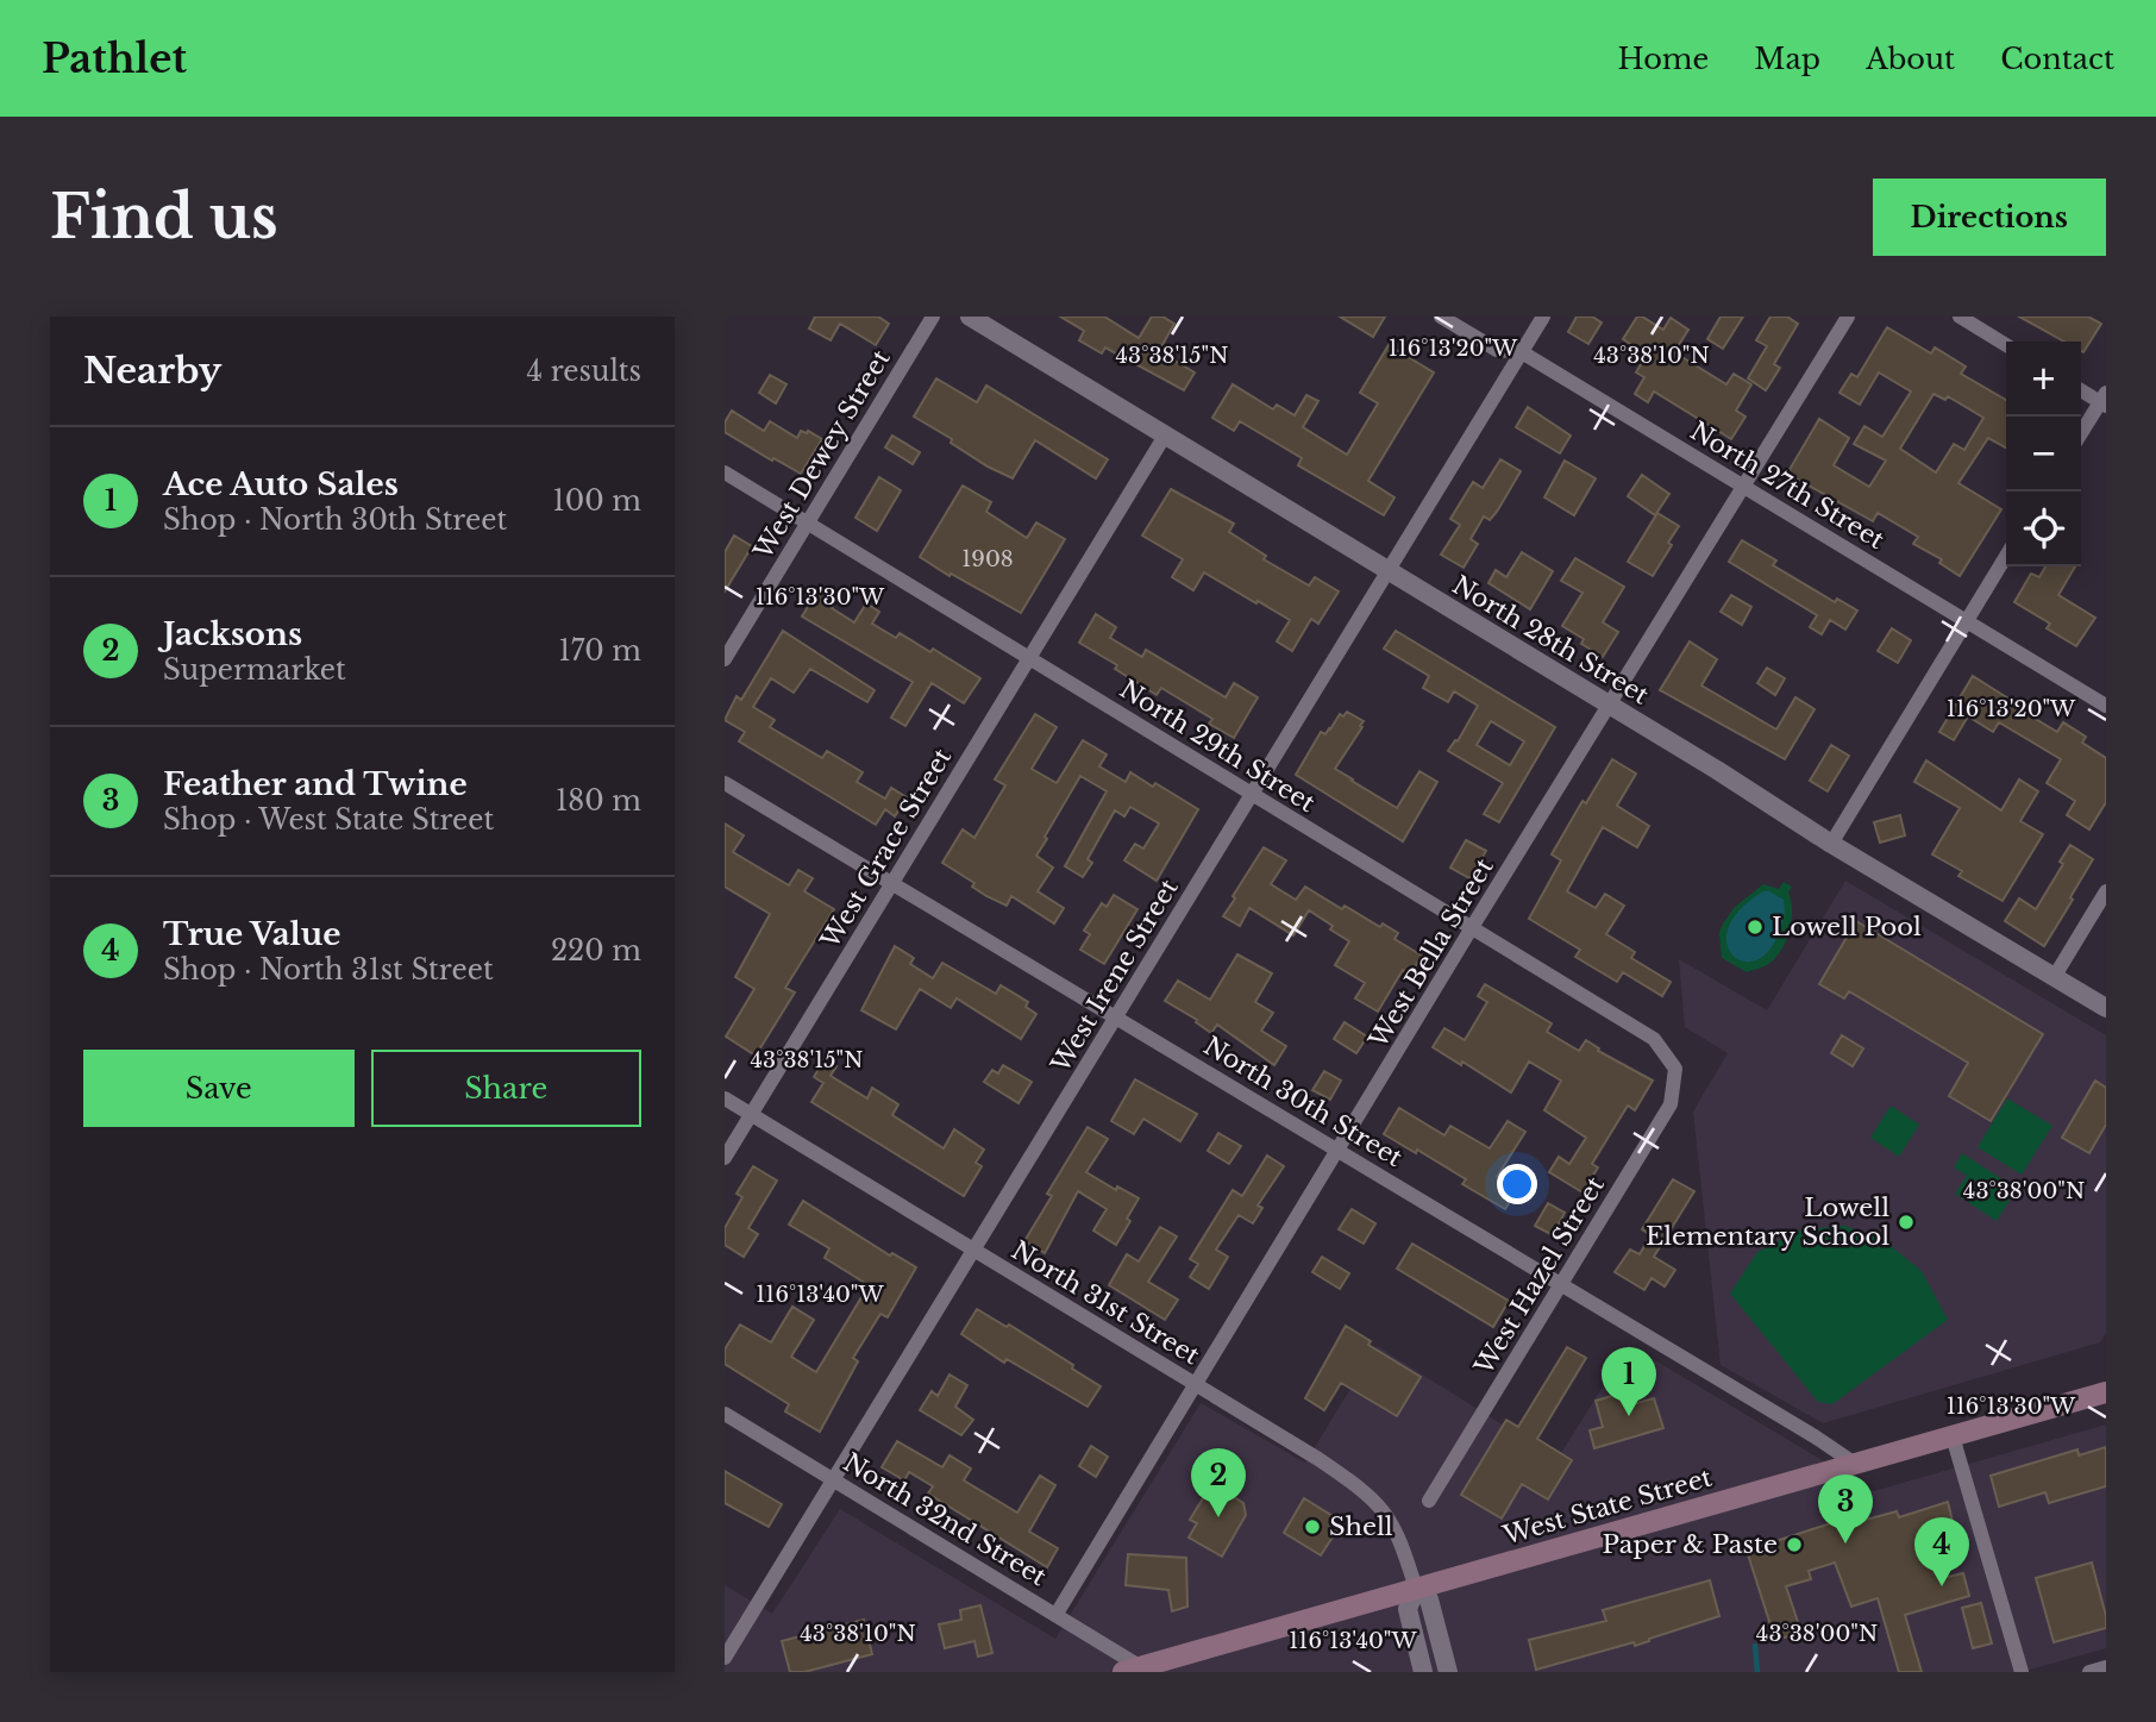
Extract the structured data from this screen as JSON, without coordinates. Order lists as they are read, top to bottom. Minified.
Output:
{"streets":{"main road":["West State Street"],"street":["West Dewey Street","North 27th Street","North 28th Street","North 29th Street","West Grace Street","West Bella Street","West Irene Street","North 30th Street","West Hazel Street","North 31st Street","North 32nd Street"]},"crossings":[["West Dewey Street","North 29th Street"],["North 27th Street","West Bella Street"],["North 27th Street","West Irene Street"],["North 28th Street","West Grace Street"],["North 28th Street","West Bella Street"],["North 28th Street","West Irene Street"],["North 29th Street","West Grace Street"],["North 29th Street","West Bella Street"],["North 29th Street","West Irene Street"],["North 29th Street","West Hazel Street"],["West Grace Street","North 30th Street"],["West Grace Street","North 31st Street"],["West Bella Street","North 30th Street"],["West Bella Street","North 31st Street"],["West Bella Street","North 32nd Street"],["West Irene Street","North 30th Street"],["West Irene Street","North 31st Street"],["West Irene Street","North 32nd Street"],["North 30th Street","West Hazel Street"],["North 30th Street","West State Street"],["North 31st Street","West State Street"],["West State Street","North 32nd Street"]],"places":["Lowell Pool","Lowell Elementary School","Shell","Paper & Paste"],"house_numbers":["1908"],"page":{"header":"Pathlet","nav":["Home","Map","About","Contact"],"buttons":["Directions",["Save","Share"]],"title":"Find us","heading":["Nearby","4 results"],"map_buttons":["+","−"],"list":[{"mark":"1","name":"Ace Auto Sales","note":"Shop · North 30th Street","value":"100 m"},{"mark":"2","name":"Jacksons","note":"Supermarket","value":"170 m"},{"mark":"3","name":"Feather and Twine","note":"Shop · West State Street","value":"180 m"},{"mark":"4","name":"True Value","note":"Shop · North 31st Street","value":"220 m"}],"pins":["1","2","3","4"]},"coordinates":["116°13'20\"W","43°38'15\"N","43°38'10\"N","116°13'30\"W","43°38'00\"N","116°13'40\"W"]}
